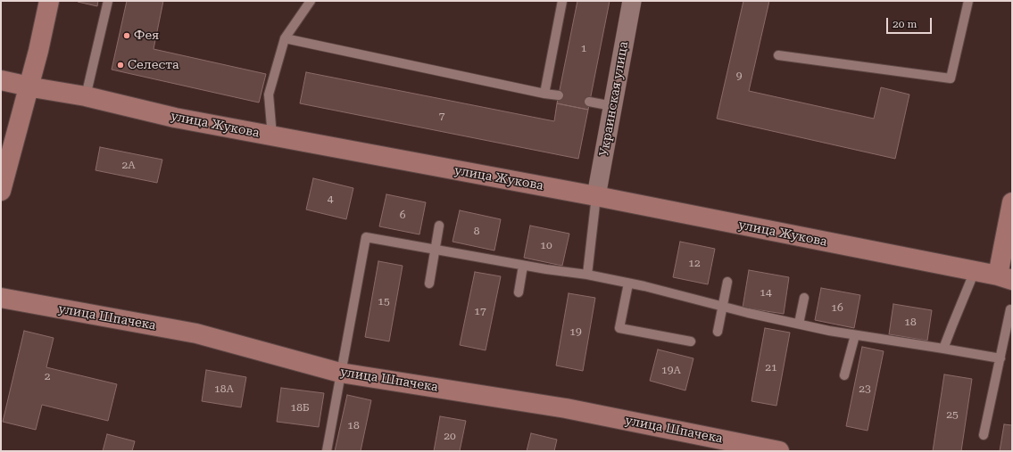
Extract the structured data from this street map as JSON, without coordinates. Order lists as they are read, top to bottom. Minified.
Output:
{"streets":{"street":["Украинская улица","улица Жукова","улица Шпачека"]},"crossings":[["Украинская улица","улица Жукова"]],"places":["Фея","Селеста"],"house_numbers":["1","9","7","2А","4","6","8","10","12","14","15","16","17","18","19","21","19А","2","18А","23","18Б","25","18","20"],"scale_bar":"20 m"}
